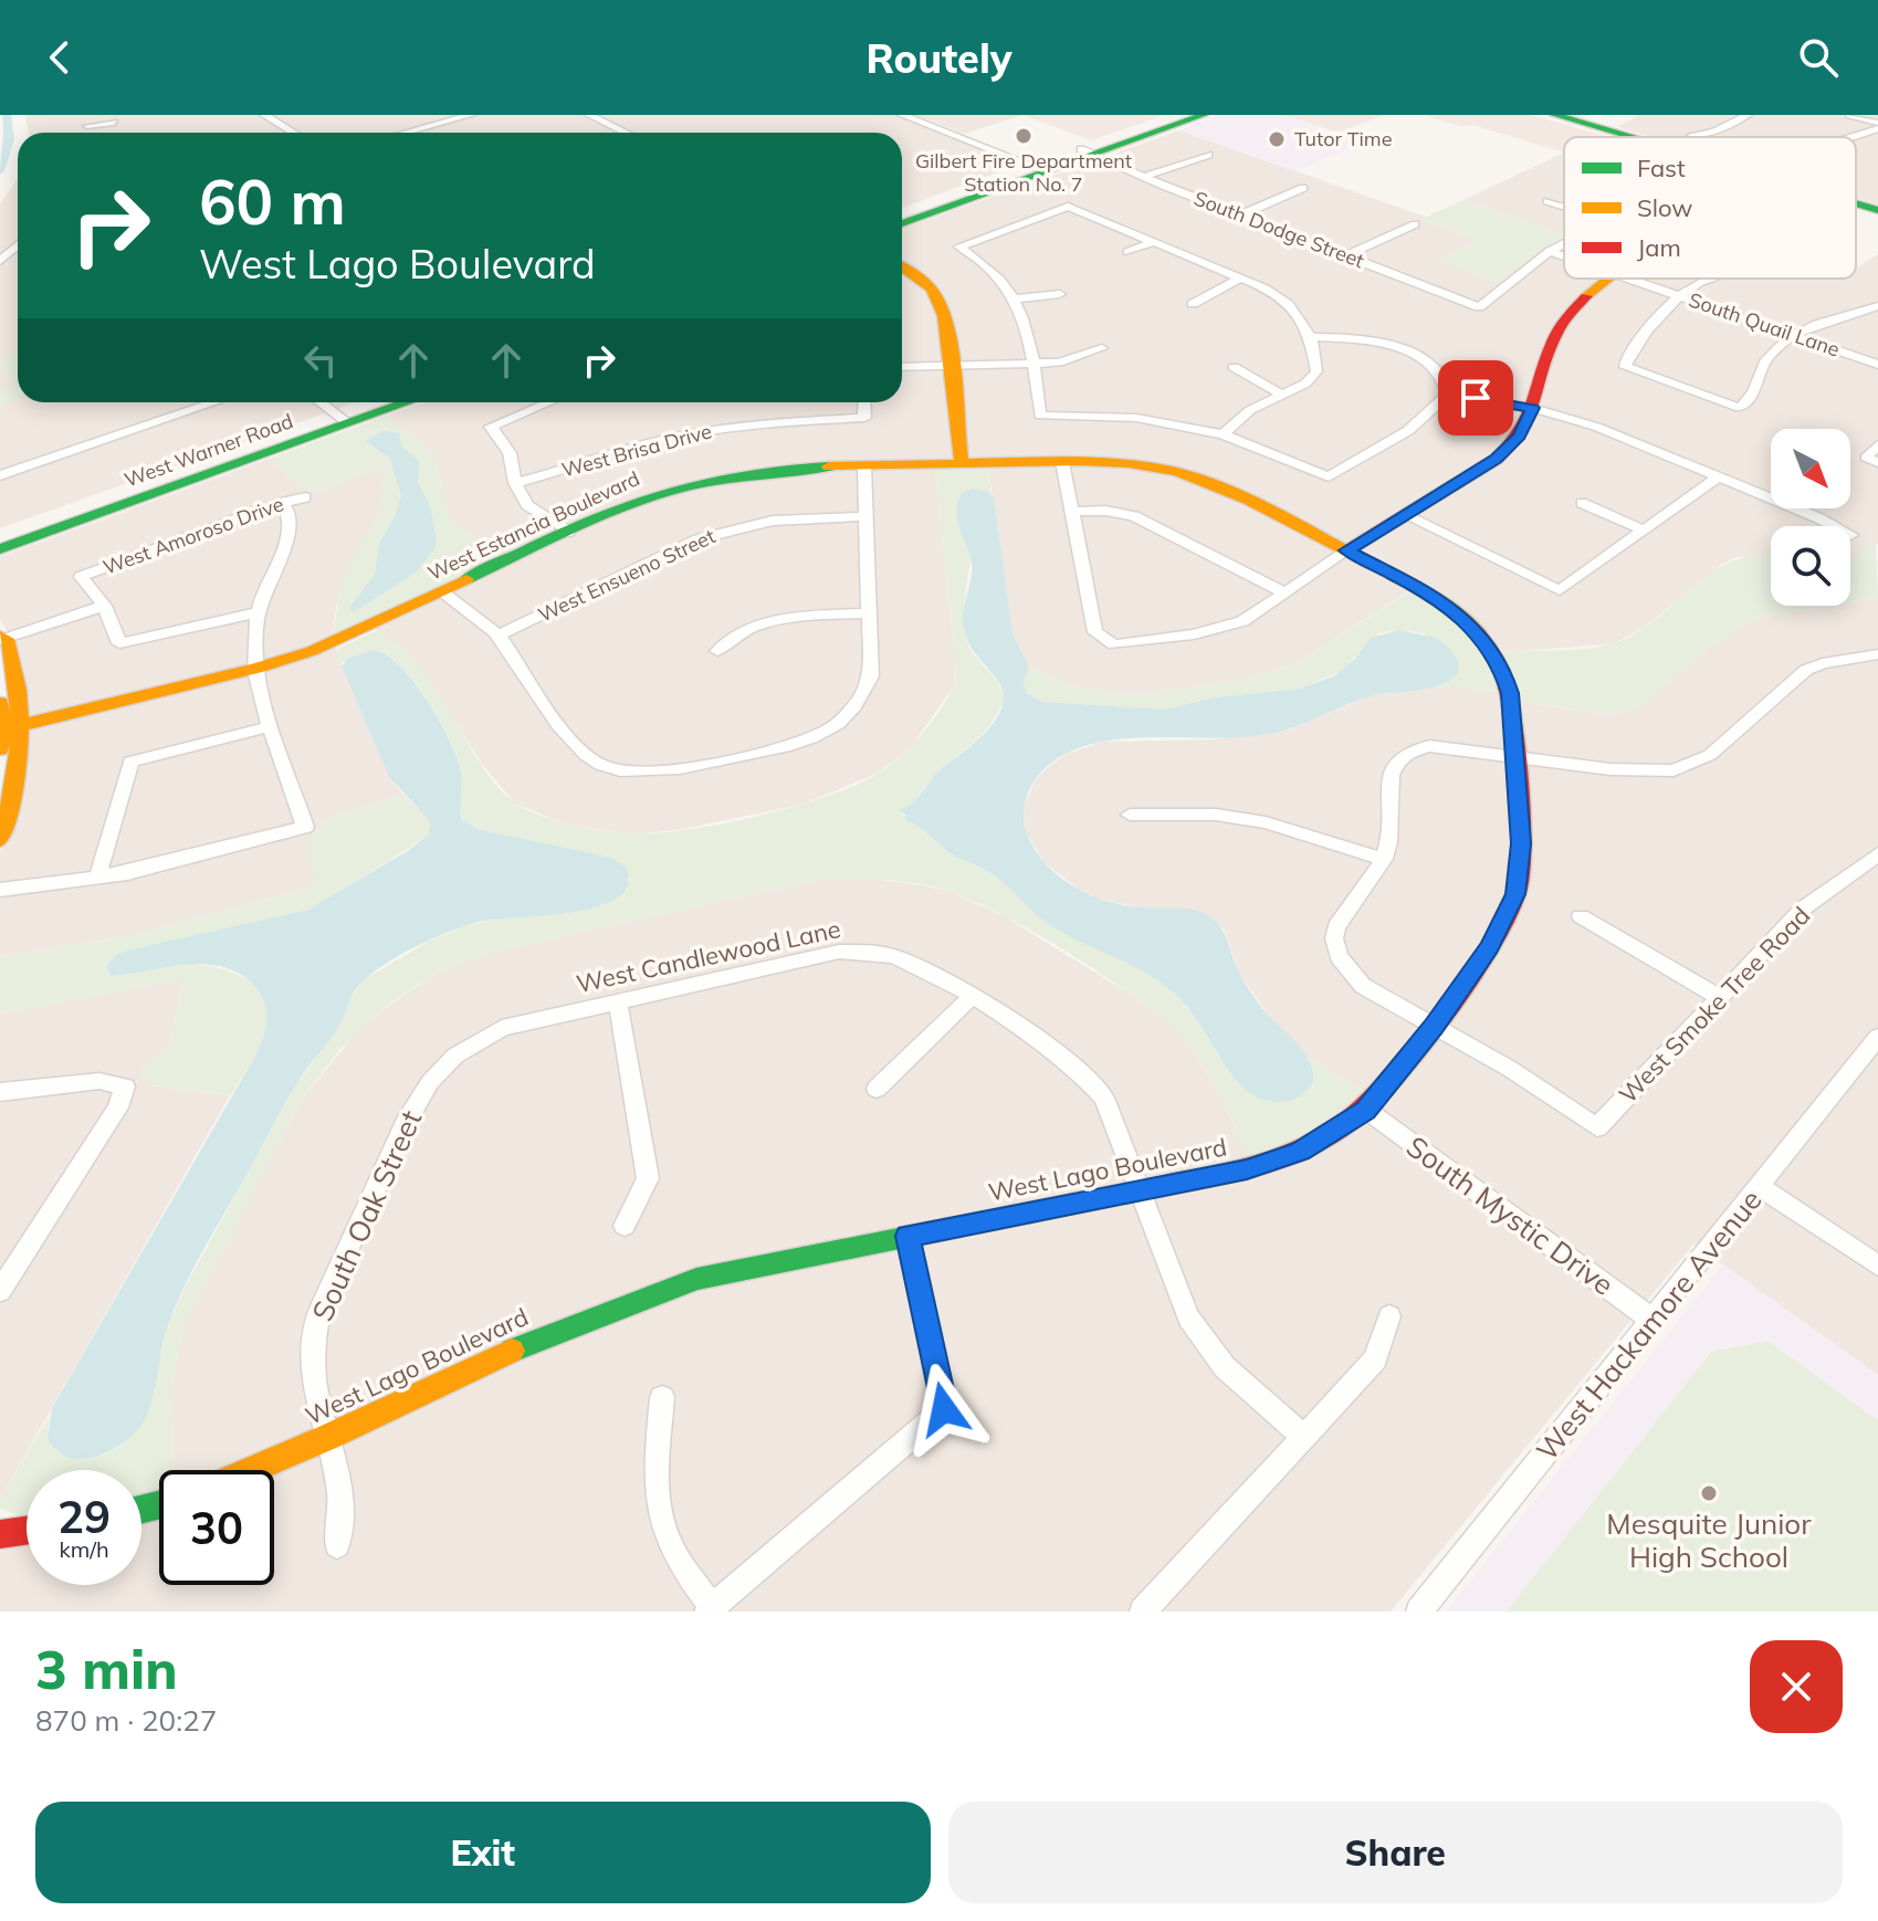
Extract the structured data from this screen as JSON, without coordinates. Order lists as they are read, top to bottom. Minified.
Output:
{"streets":{"street":["South Dodge Street","South Quail Lane","West Warner Road","West Brisa Drive","West Estancia Boulevard","West Amoroso Drive","West Ensueno Street","West Candlewood Lane","West Smoke Tree Road","West Lago Boulevard","South Oak Street","South Mystic Drive","West Hackamore Avenue"]},"crossings":[["South Dodge Street","South Quail Lane"],["West Estancia Boulevard","West Lago Boulevard"],["West Candlewood Lane","West Lago Boulevard"],["West Candlewood Lane","South Oak Street"],["West Smoke Tree Road","West Lago Boulevard"],["West Lago Boulevard","South Oak Street"],["West Lago Boulevard","South Mystic Drive"],["South Mystic Drive","West Hackamore Avenue"]],"places":["Gilbert Fire Department Station No. 7","Tutor Time","Mesquite Junior High School"],"legend":["Fast","Slow","Jam"],"north":"bottom right","page":{"header":"Routely","turn":["60 m","West Lago Boulevard"],"speed":"29 km/h","limit":"30","heading":["3 min","870 m · 20:27"],"buttons":["Exit","Share"]}}
